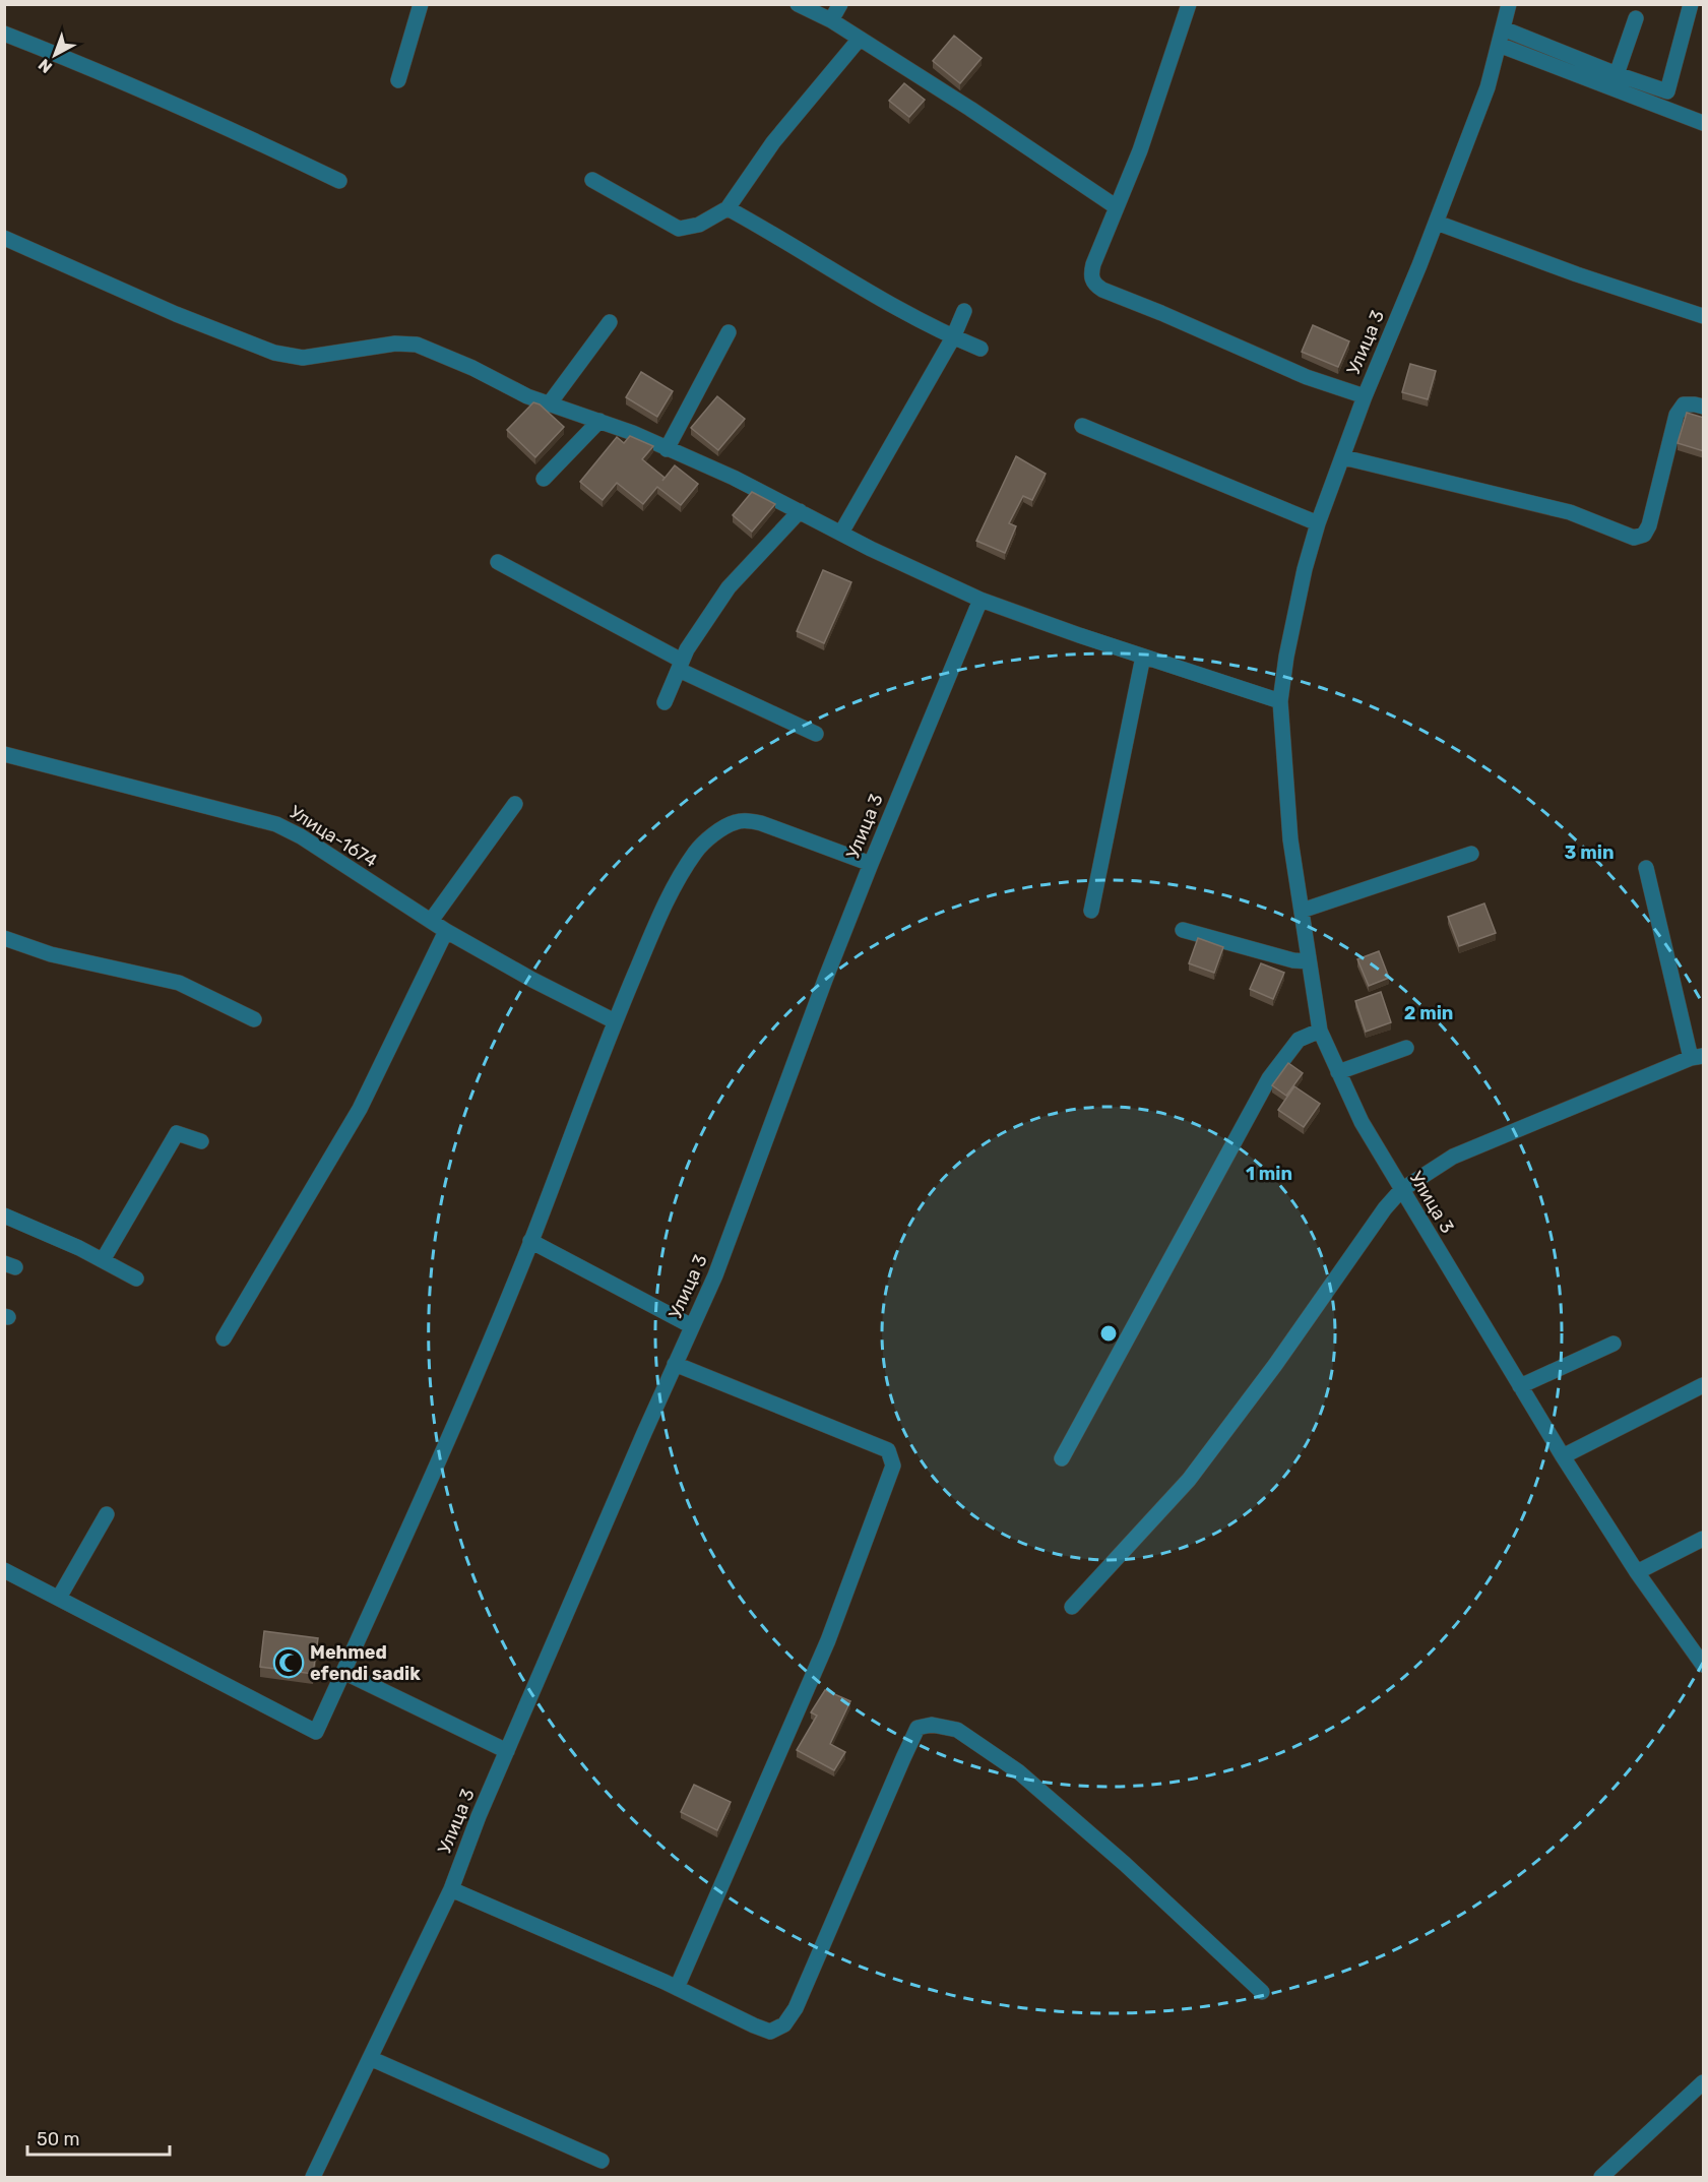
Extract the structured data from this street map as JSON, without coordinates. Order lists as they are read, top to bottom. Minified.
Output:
{"streets":{"street":["Улица 3","Улица-1674"]},"places":{"mosque":["Mehmed efendi sadik"]},"scale_bar":"50 m","north":"bottom left","rings":["3 min","2 min","1 min"]}
